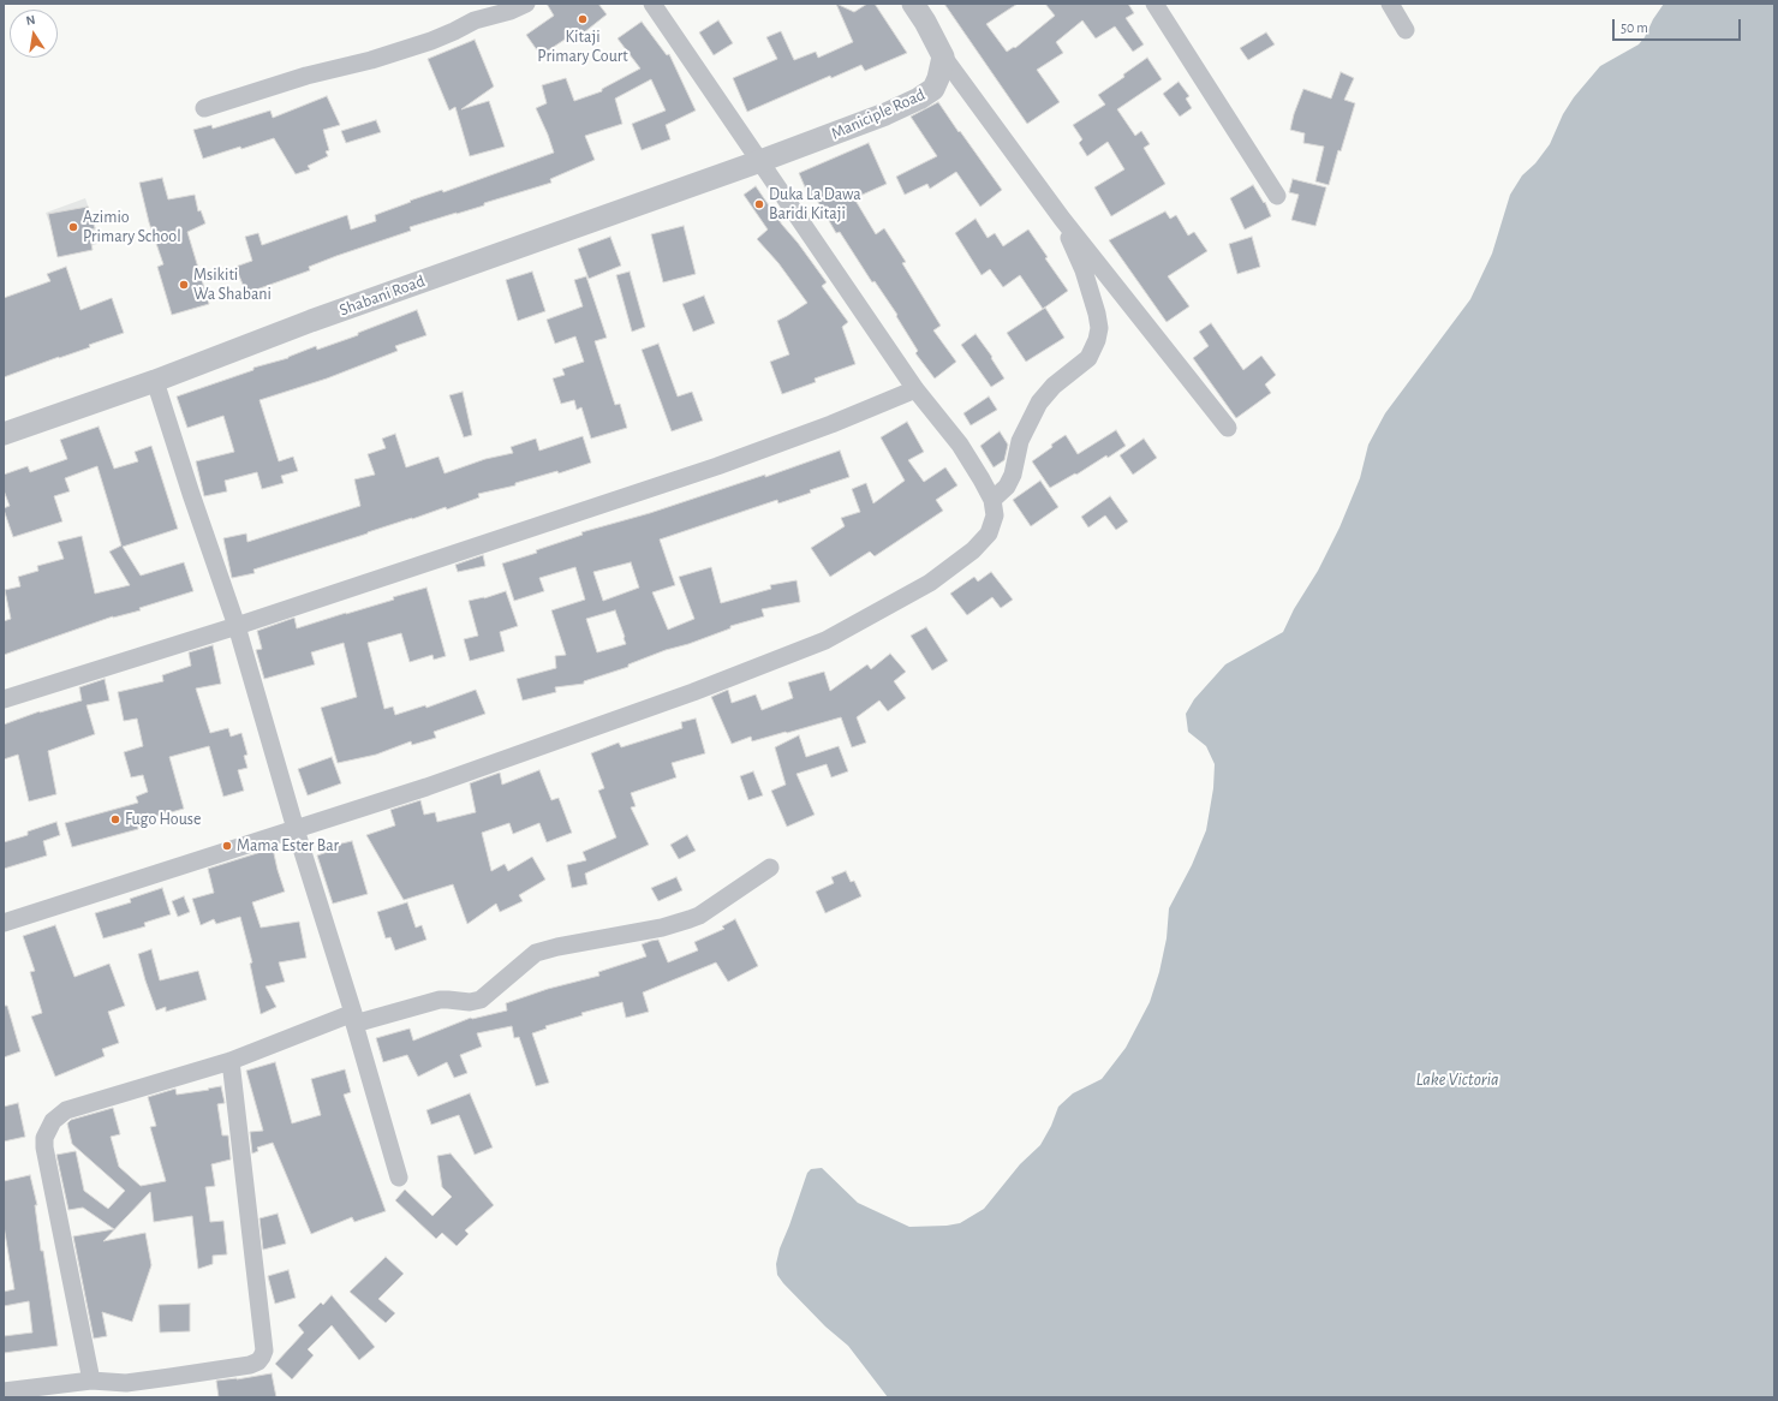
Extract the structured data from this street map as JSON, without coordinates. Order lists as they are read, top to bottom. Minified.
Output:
{"streets":{"street":["Maniciple Road","Shabani Road"]},"crossings":[["Maniciple Road","Shabani Road"]],"water":["Lake Victoria"],"places":["Kitaji Primary Court","Duka La Dawa Baridi Kitaji","Azimio Primary School","Msikiti Wa Shabani","Fugo House","Mama Ester Bar"],"scale_bar":"50 m","north":"top"}
